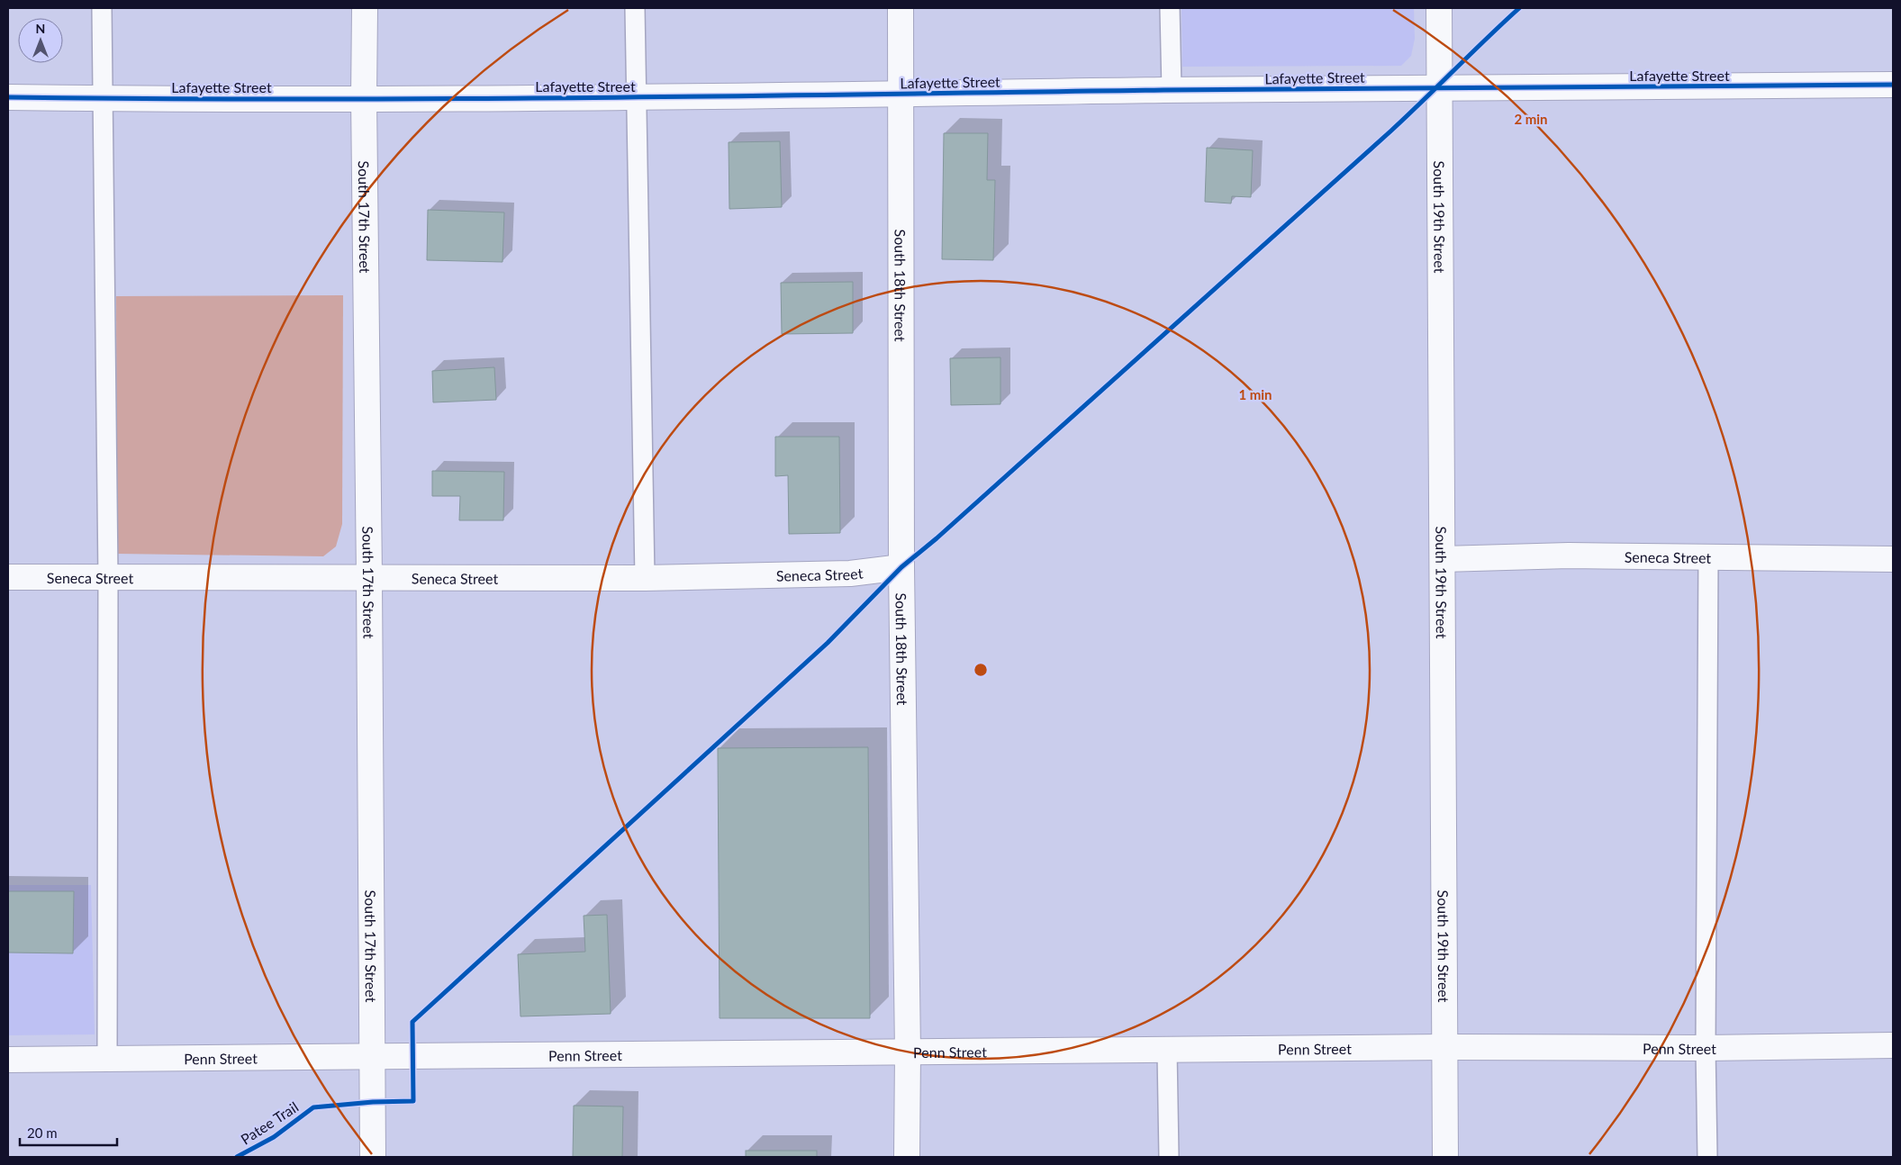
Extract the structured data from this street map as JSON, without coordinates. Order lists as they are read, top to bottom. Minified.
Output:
{"streets":{"street":["Lafayette Street","South 17th Street","South 19th Street","South 18th Street","Seneca Street","Penn Street"],"cycle path":["Patee Trail"]},"crossings":[["Lafayette Street","South 17th Street"],["Lafayette Street","South 19th Street"],["Lafayette Street","South 18th Street"],["South 17th Street","Seneca Street"],["South 17th Street","Penn Street"],["South 19th Street","Seneca Street"],["South 19th Street","Penn Street"],["South 18th Street","Seneca Street"],["South 18th Street","Penn Street"]],"scale_bar":"20 m","north":"top","rings":["2 min","1 min"]}
